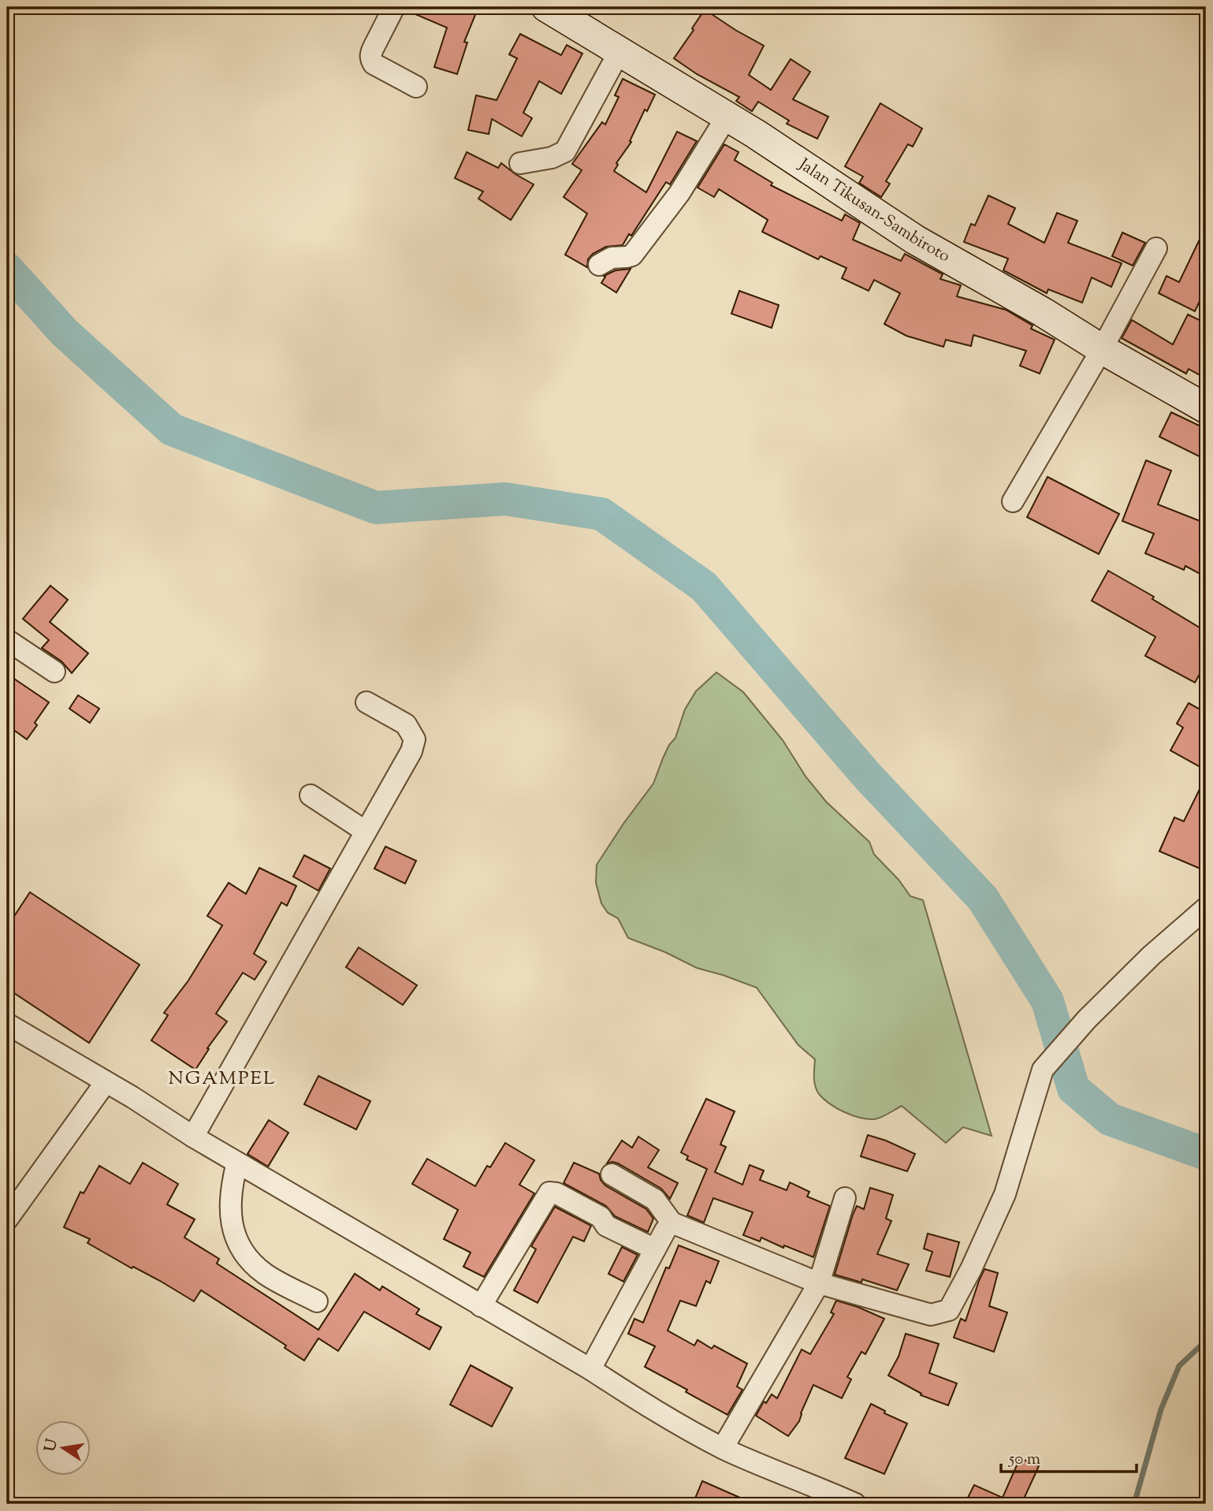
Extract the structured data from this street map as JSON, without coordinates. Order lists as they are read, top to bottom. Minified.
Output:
{"streets":{"street":["Jalan Tikusan-Sambiroto"]},"districts":["NGAMPEL"],"scale_bar":"50 m","north":"left"}
